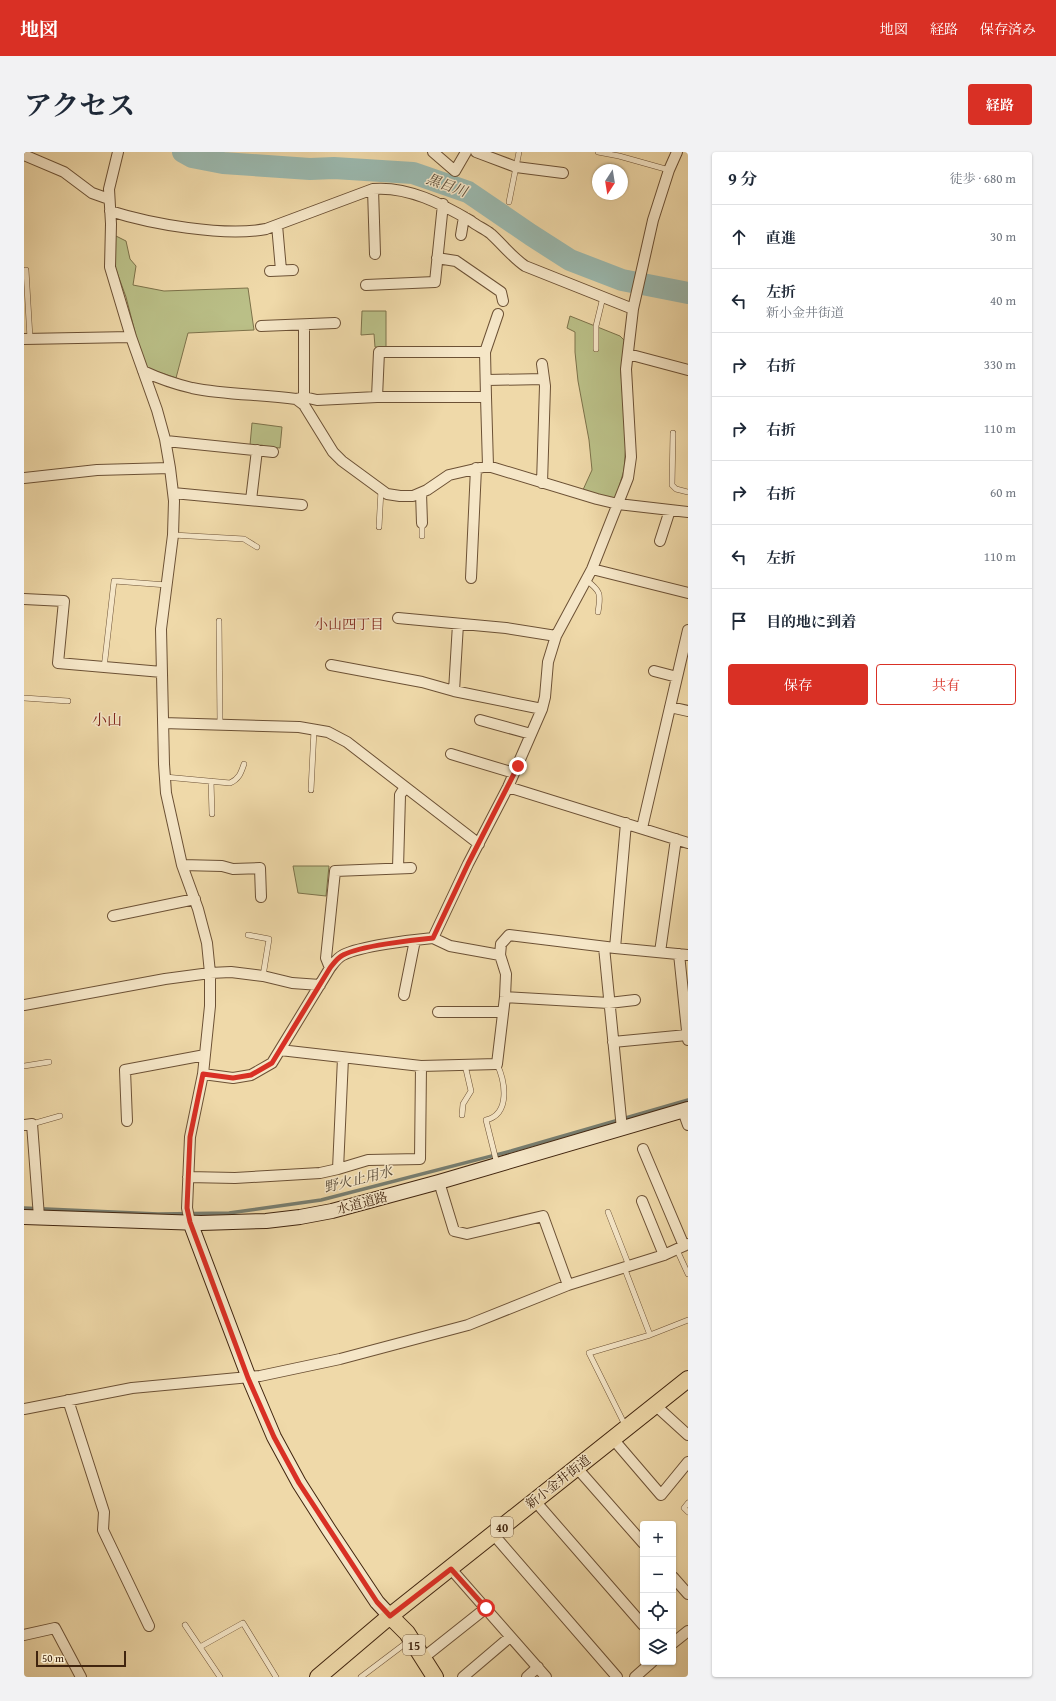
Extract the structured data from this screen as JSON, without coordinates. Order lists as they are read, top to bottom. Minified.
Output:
{"streets":{"main road":["新小金井街道","40","15"],"street":["水道道路"]},"crossings":[["新小金井街道","15"]],"districts":["小山四丁目","小山"],"water":["黒目川","野火止用水"],"scale_bar":"50 m","north":"bottom","page":{"header":"地図","nav":["地図","経路","保存済み"],"title":"アクセス","buttons":["経路",["保存","共有"]],"heading":["9 分","徒歩 · 680 m"],"list":[["直進","30 m"],["左折","新小金井街道","40 m"],["右折","330 m"],["右折","110 m"],["右折","60 m"],["左折","110 m"],"目的地に到着"],"map_buttons":["+","−"],"scale":"50 m"}}
